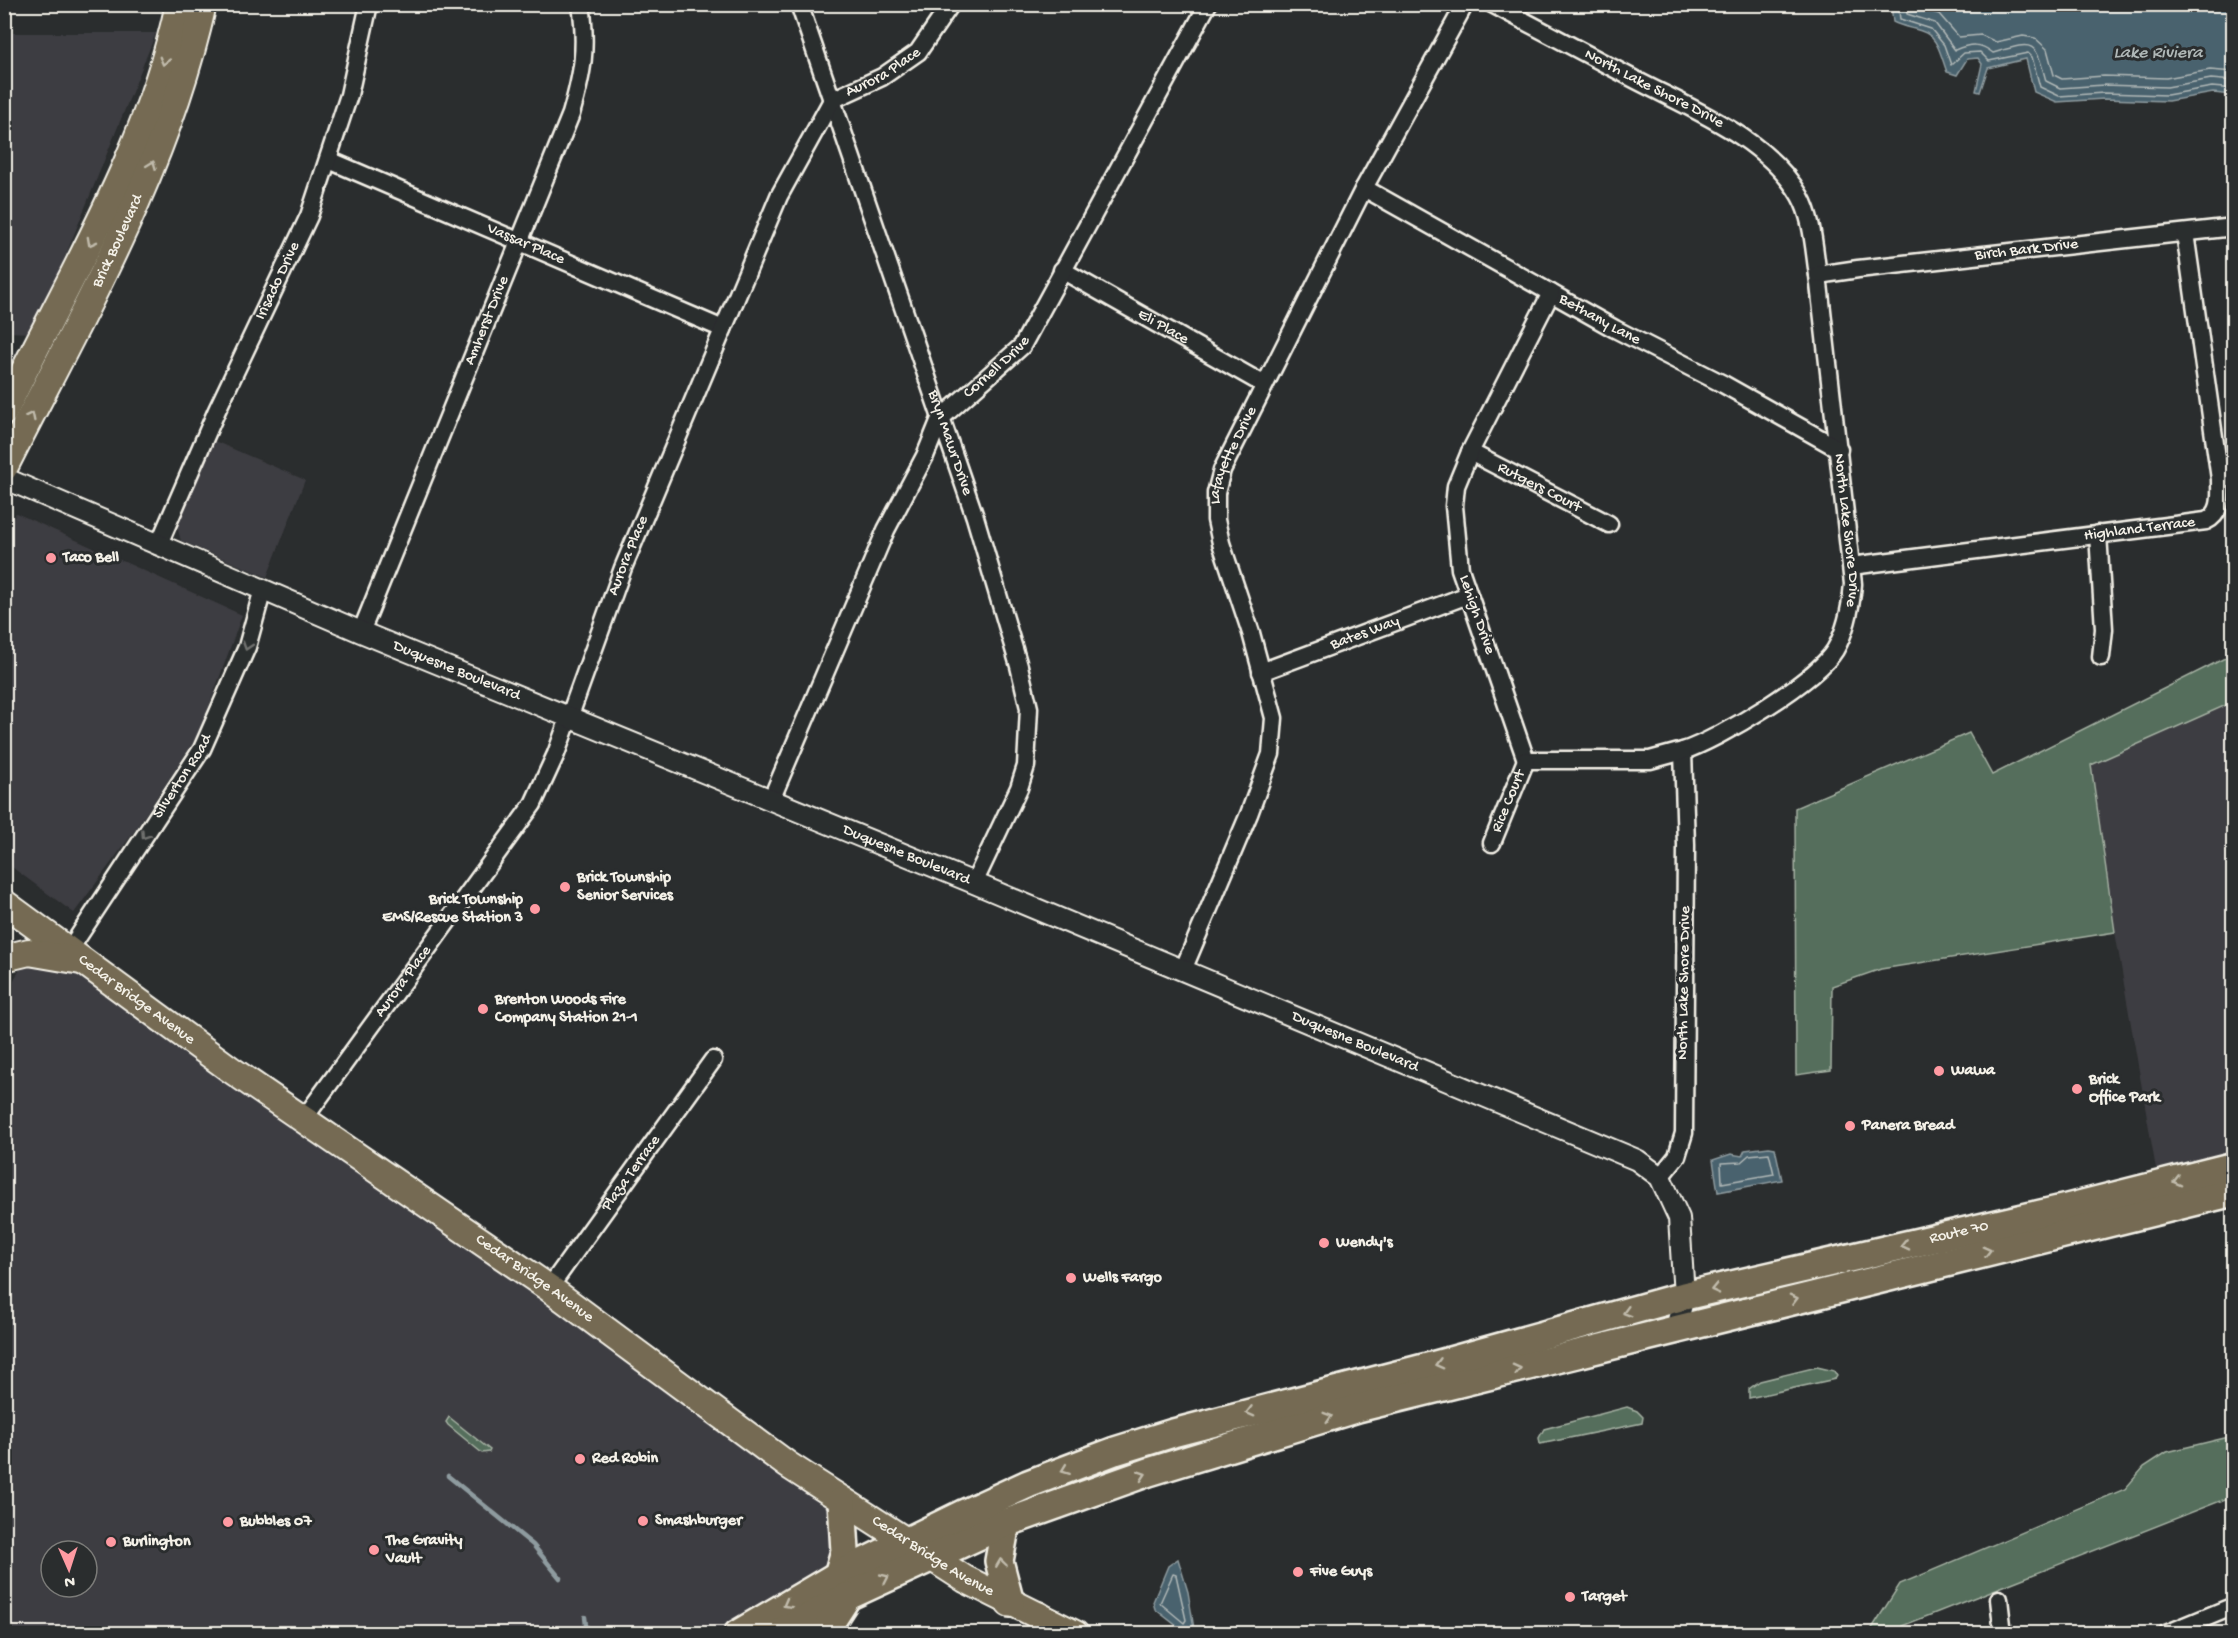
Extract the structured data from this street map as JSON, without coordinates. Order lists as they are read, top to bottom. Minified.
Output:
{"streets":{"highway":["Route 70"],"main road":["Brick Boulevard","Cedar Bridge Avenue"],"street":["Aurora Place","North Lake Shore Drive","Vassar Place","Birch Bark Drive","Irisado Drive","Bethany Lane","Amherst Drive","Eli Place","Cornell Drive","Bryn Mawr Drive","Lafayette Drive","Rutgers Court","Highland Terrace","Lehigh Drive","Bates Way","Duquesne Boulevard","Silverton Road","Rice Court","Plaza Terrace"]},"crossings":[["Aurora Place","Vassar Place"],["Aurora Place","Bryn Mawr Drive"],["Aurora Place","Duquesne Boulevard"],["Aurora Place","Cedar Bridge Avenue"],["North Lake Shore Drive","Birch Bark Drive"],["North Lake Shore Drive","Bethany Lane"],["North Lake Shore Drive","Highland Terrace"],["North Lake Shore Drive","Duquesne Boulevard"],["Vassar Place","Irisado Drive"],["Vassar Place","Amherst Drive"],["Birch Bark Drive","Highland Terrace"],["Irisado Drive","Duquesne Boulevard"],["Bethany Lane","Lafayette Drive"],["Bethany Lane","Lehigh Drive"],["Amherst Drive","Duquesne Boulevard"],["Eli Place","Cornell Drive"],["Eli Place","Lafayette Drive"],["Cornell Drive","Bryn Mawr Drive"],["Cornell Drive","Duquesne Boulevard"],["Bryn Mawr Drive","Duquesne Boulevard"],["Lafayette Drive","Bates Way"],["Lafayette Drive","Duquesne Boulevard"],["Rutgers Court","Lehigh Drive"],["Lehigh Drive","Bates Way"],["Lehigh Drive","Rice Court"],["Duquesne Boulevard","Silverton Road"],["Duquesne Boulevard","Route 70"],["Silverton Road","Cedar Bridge Avenue"],["Cedar Bridge Avenue","Plaza Terrace"],["Cedar Bridge Avenue","Route 70"]],"one_way":["Silverton Road"],"water":["Lake Riviera"],"places":["Taco Bell","Brick Township Senior Services","Brick Township EMS/Rescue Station 3","Brenton Woods Fire Company Station 21-1","Wawa","Brick Office Park","Panera Bread","Wendy's","Wells Fargo","Red Robin","Smashburger","Bubbles 07","Burlington","The Gravity Vault","Five Guys","Target"],"north":"bottom"}
